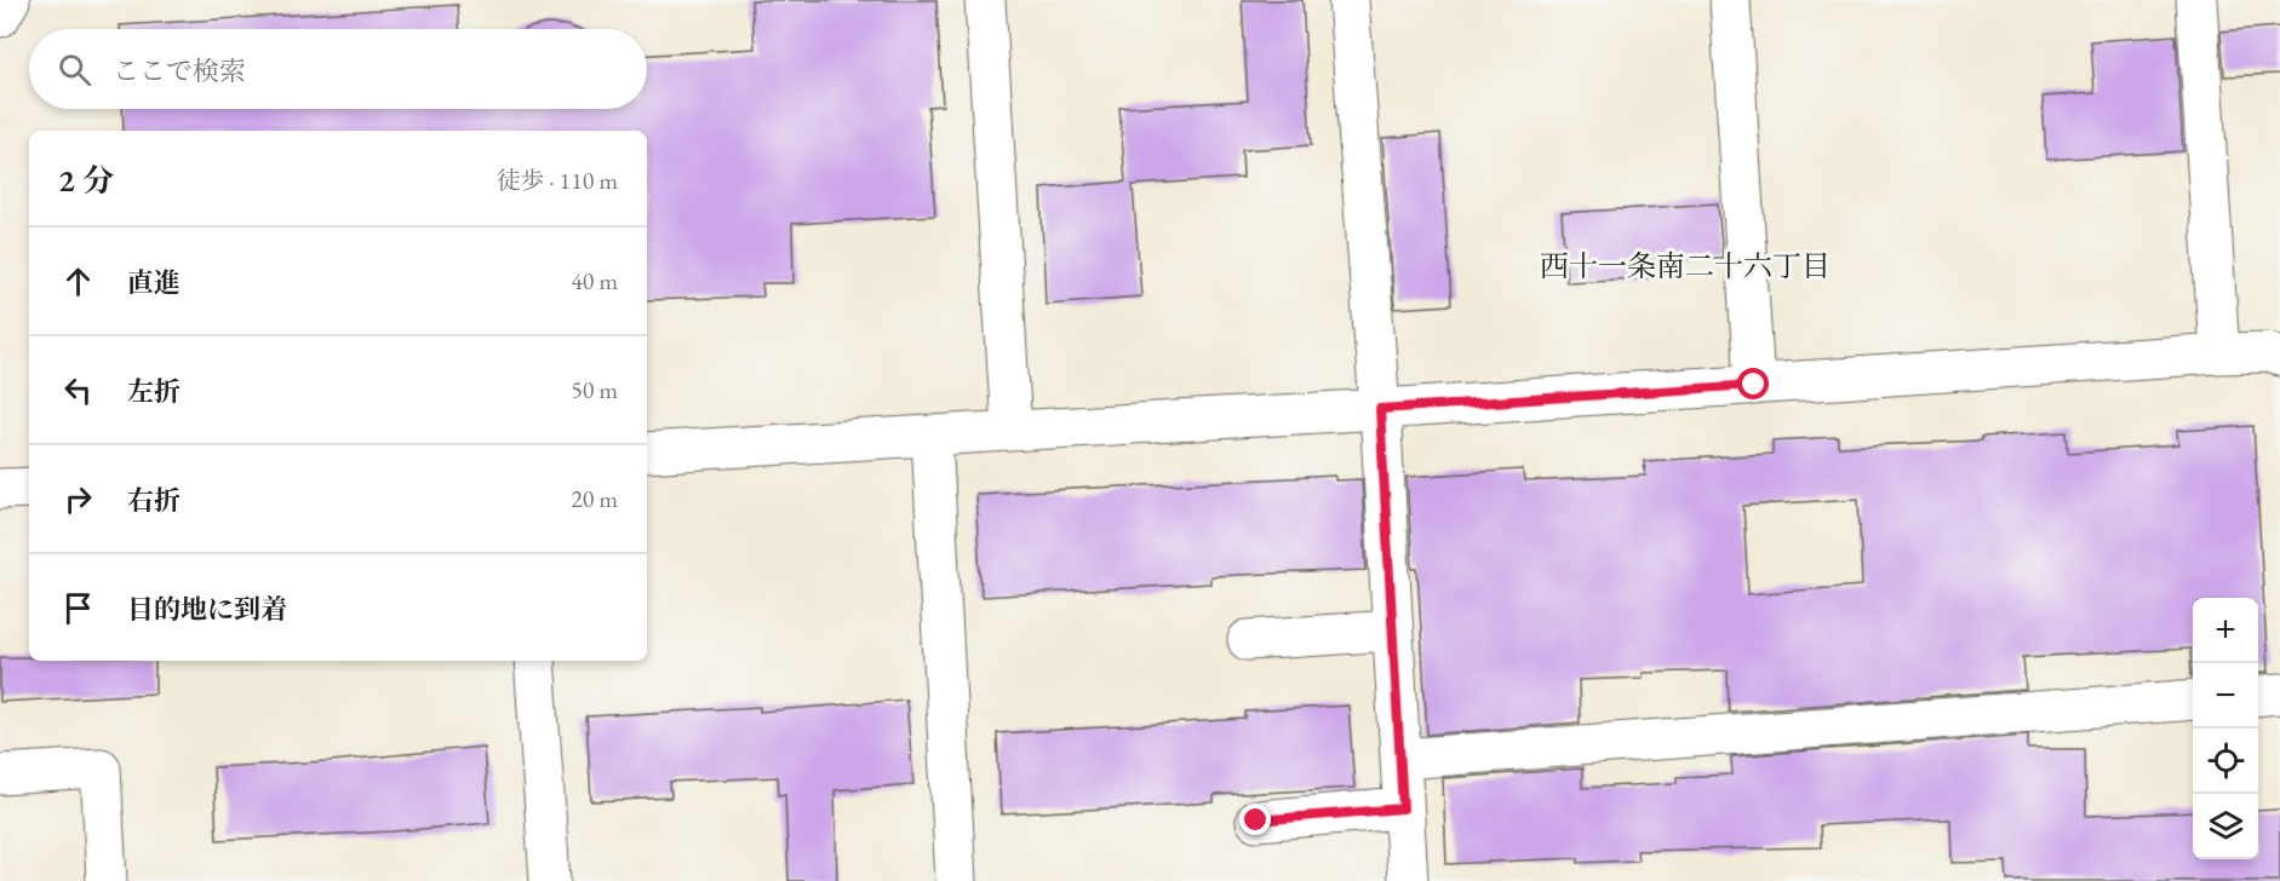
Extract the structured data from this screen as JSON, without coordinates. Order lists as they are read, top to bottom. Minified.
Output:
{"districts":["西十一条南二十六丁目"],"page":{"search":"ここで検索","heading":["2 分","徒歩 · 110 m"],"list":[["直進","40 m"],["左折","50 m"],["右折","20 m"],"目的地に到着"],"map_buttons":["+","−"]}}
